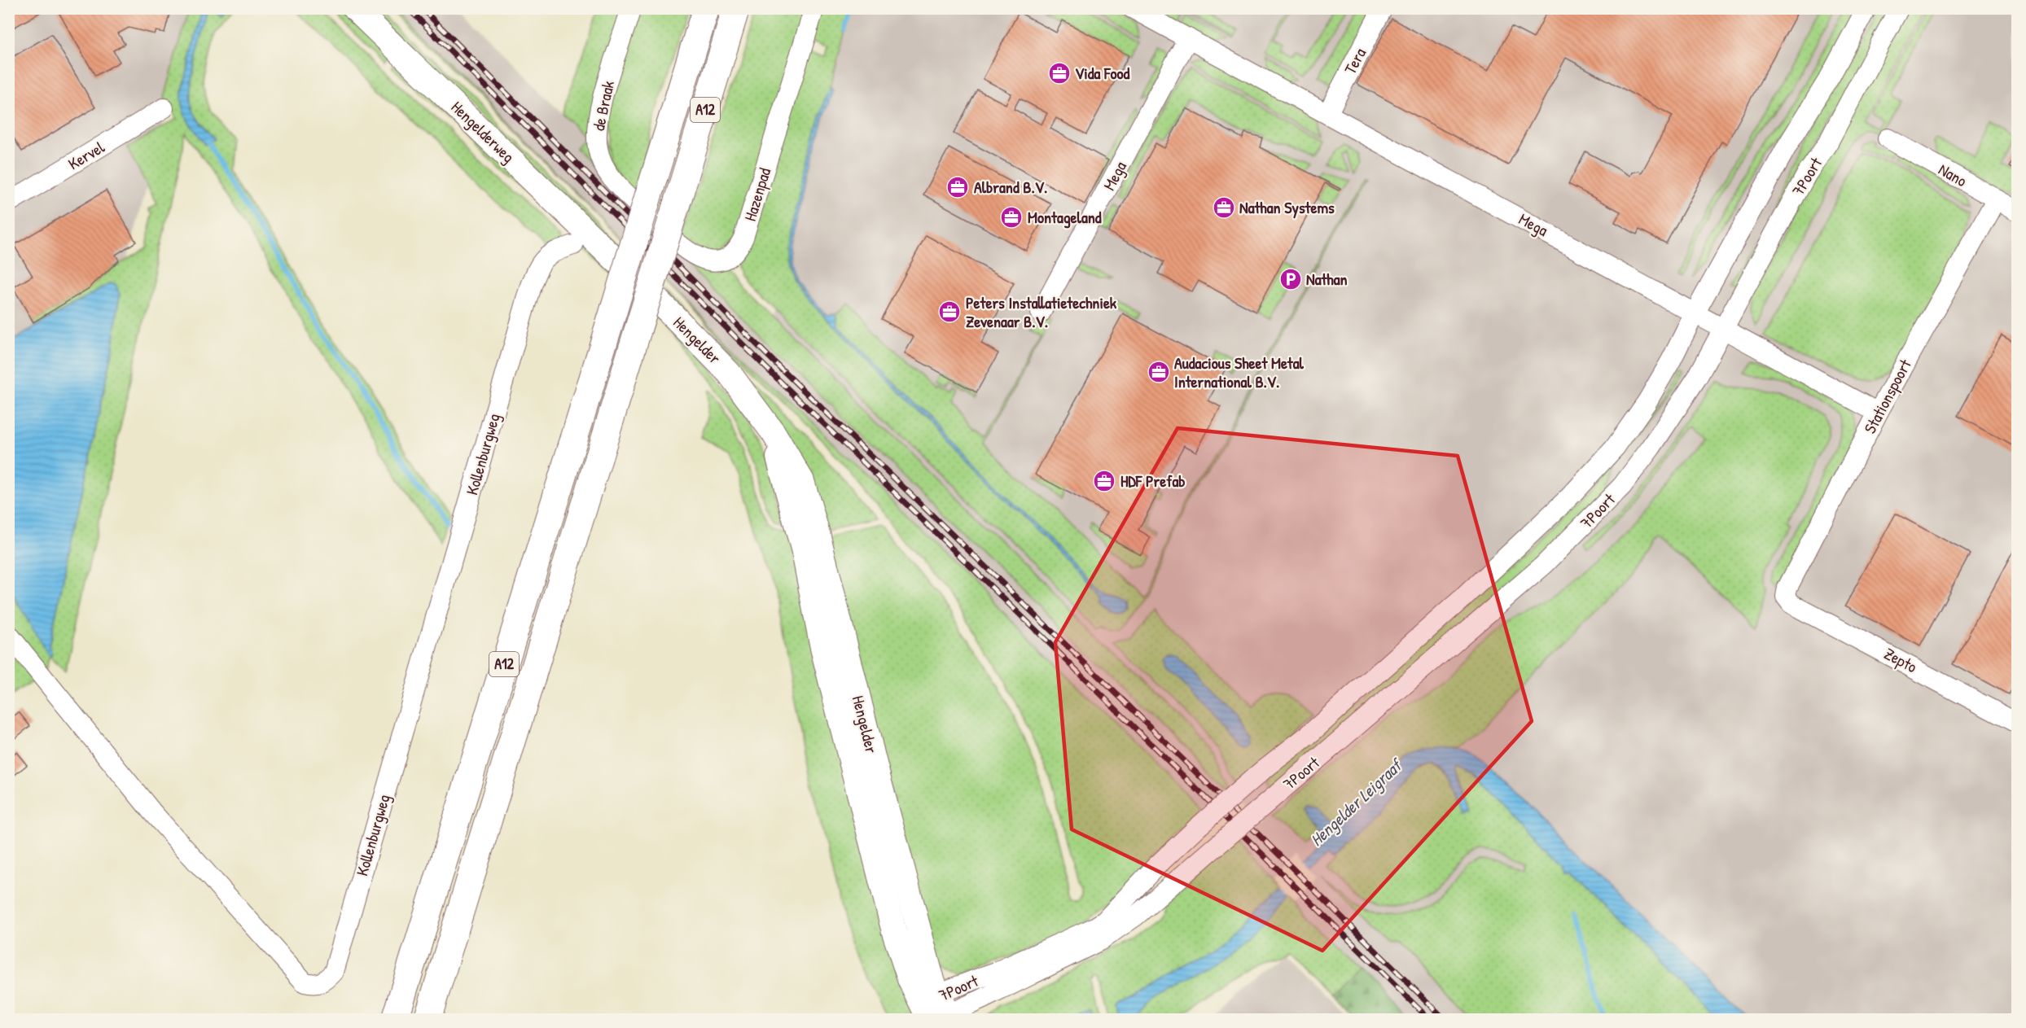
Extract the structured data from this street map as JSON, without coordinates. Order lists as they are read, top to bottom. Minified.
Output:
{"streets":{"highway":["A12"],"main road":["Hengelderweg","Hengelder"],"street":["Tera","de Braak","Kervel","Nano","Mega","7Poort","Hazenpad","Stationspoort","Kollenburgweg","Zepto"]},"crossings":[["Tera","Mega"],["de Braak","A12"],["de Braak","Hazenpad"],["A12","Hazenpad"],["Hengelderweg","Hengelder"],["Nano","Stationspoort"],["Mega","7Poort"],["Mega","Stationspoort"],["7Poort","Hengelder"],["Stationspoort","Zepto"]],"water":["Hengelder Leigraaf"],"places":{"office":["Vida Food","Albrand B.V.","Nathan Systems","Montageland","Peters Installatietechniek Zevenaar B.V.","Audacious Sheet Metal International B.V.","HDF Prefab"],"parking":["Nathan"]}}
